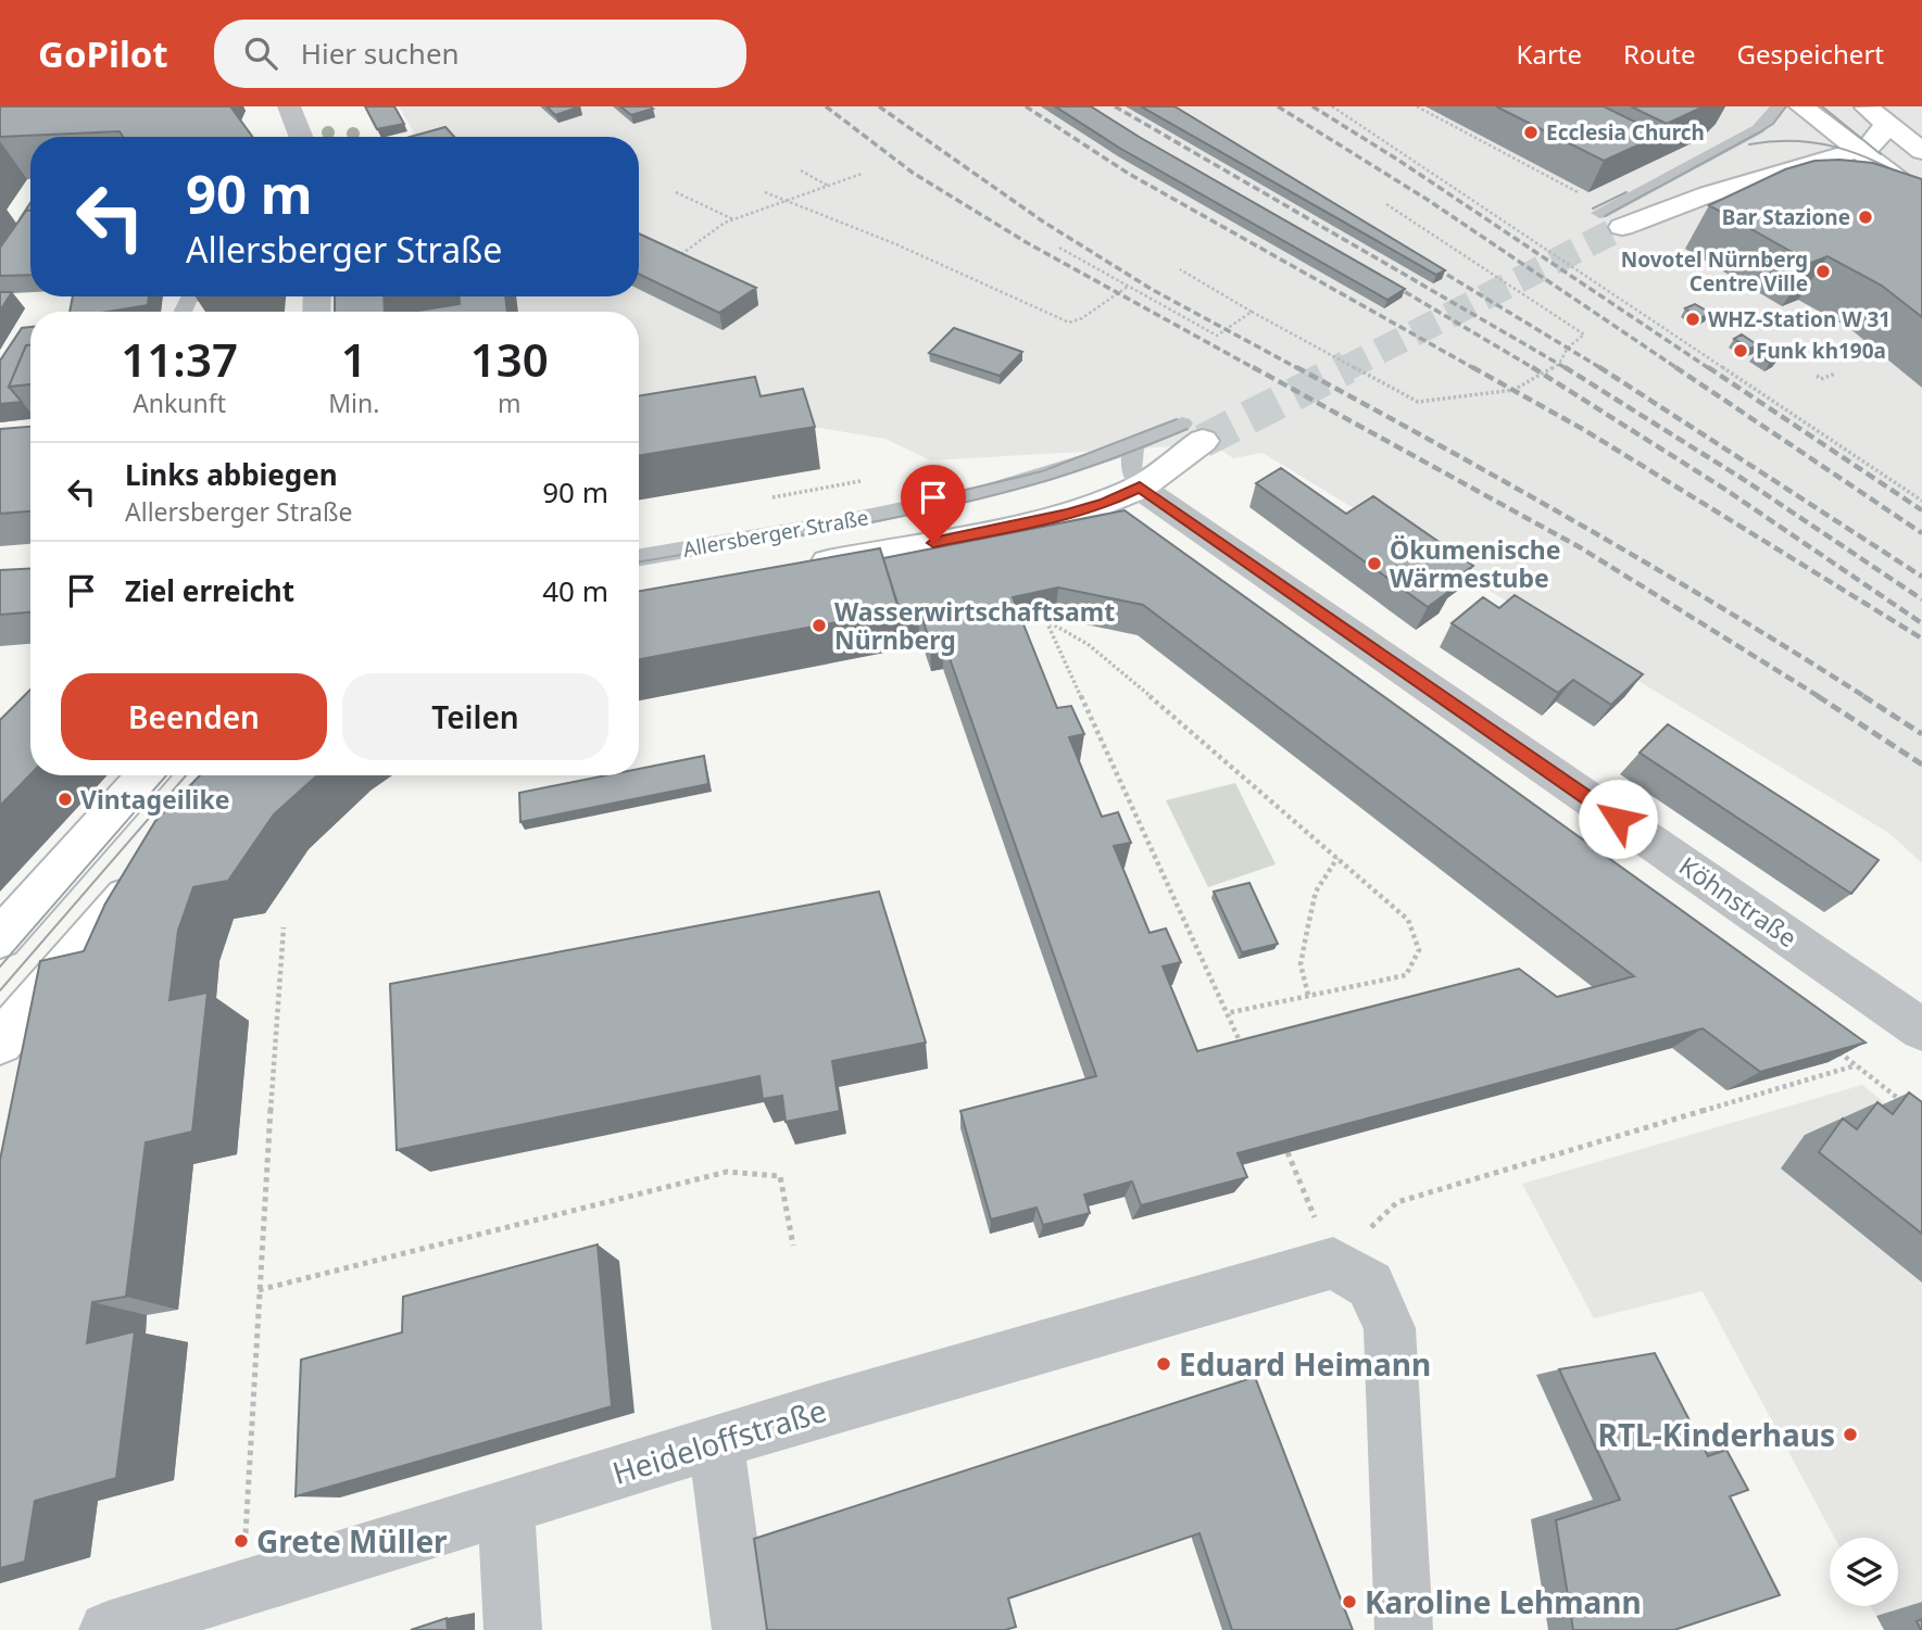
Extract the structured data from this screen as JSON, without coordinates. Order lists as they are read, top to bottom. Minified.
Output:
{"streets":{"main road":["Allersberger Straße"],"street":["Köhnstraße","Heideloffstraße"]},"crossings":[["Allersberger Straße","Köhnstraße"]],"places":["Ecclesia Church","Bar Stazione","Novotel Nürnberg Centre Ville","WHZ-Station W 31","Funk kh190a","Ökumenische Wärmestube","Wasserwirtschaftsamt Nürnberg","Vintageilike","Eduard Heimann","RTL-Kinderhaus","Grete Müller","Karoline Lehmann"],"page":{"header":"GoPilot","search":"Hier suchen","nav":["Karte","Route","Gespeichert"],"turn":["90 m","Allersberger Straße"],"eta":["11:37","Ankunft","1","Min.","130","m"],"list":[{"name":"Links abbiegen","note":"Allersberger Straße","value":"90 m"},{"name":"Ziel erreicht","value":"40 m"}],"buttons":["Beenden","Teilen"]}}
